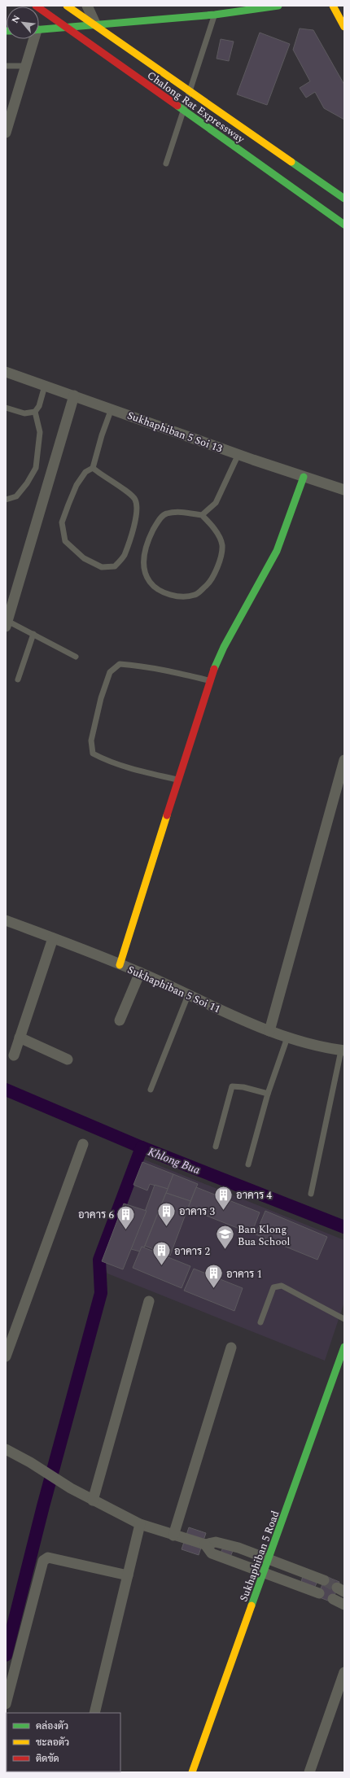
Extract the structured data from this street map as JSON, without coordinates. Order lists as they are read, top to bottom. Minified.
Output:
{"streets":{"main road":["Chalong Rat Expressway","Sukhaphiban 5 Road"],"street":["Sukhaphiban 5 Soi 13","Sukhaphiban 5 Soi 11"]},"water":["Khlong Bua"],"places":{"building":["อาคาร 4","อาคาร 3","อาคาร 6","อาคาร 2","อาคาร 1"],"school or university":["Ban Klong Bua School"]},"legend":["คล่องตัว","ชะลอตัว","ติดขัด"],"north":"top left"}
